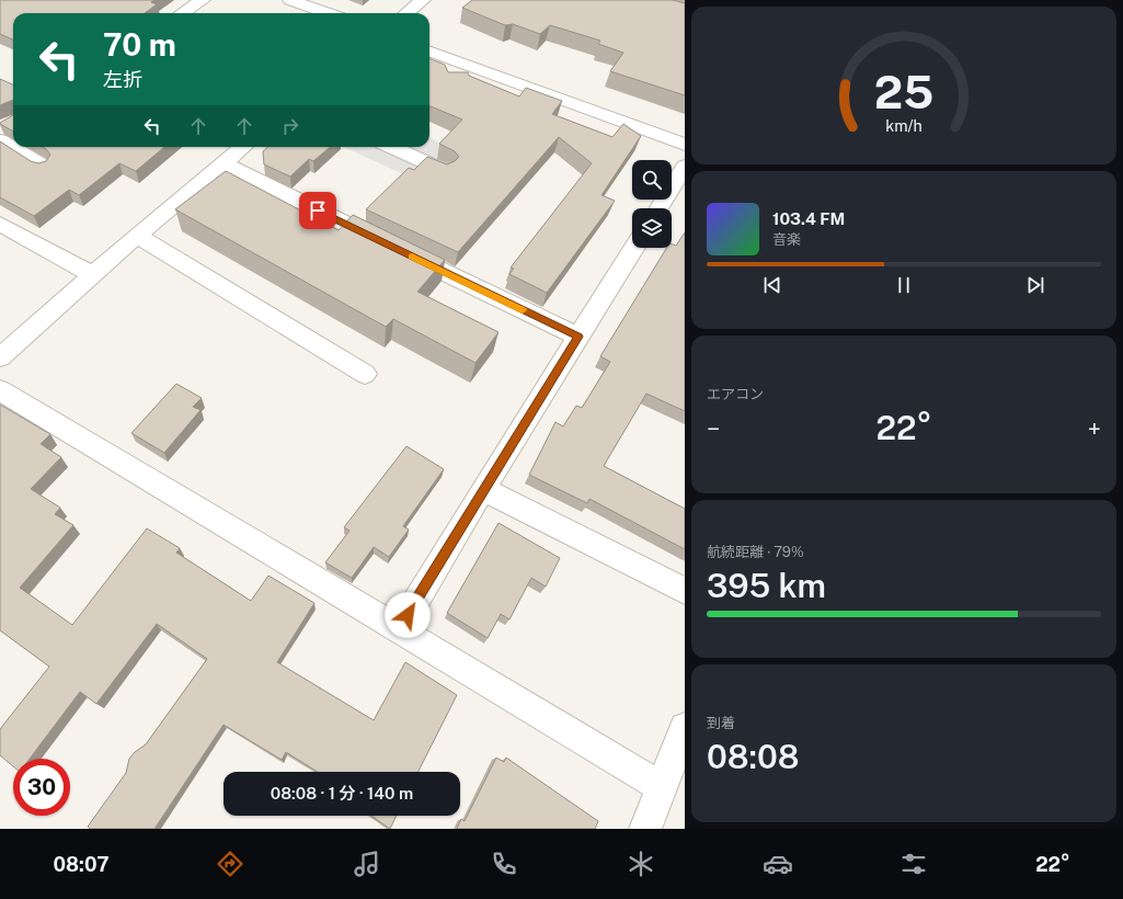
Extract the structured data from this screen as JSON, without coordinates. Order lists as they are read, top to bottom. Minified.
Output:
{"page":{"turn":["70 m","左折"],"song":["103.4 FM","音楽"],"tile":["エアコン",["航続距離 · 79%","395 km"],["到着","08:08"]],"heat":["−","22°","+"],"limit":"30","trip":"08:08 · 1 分 · 140 m","tabs":["08:07","22°"],"gauge":["25","km/h"]}}
